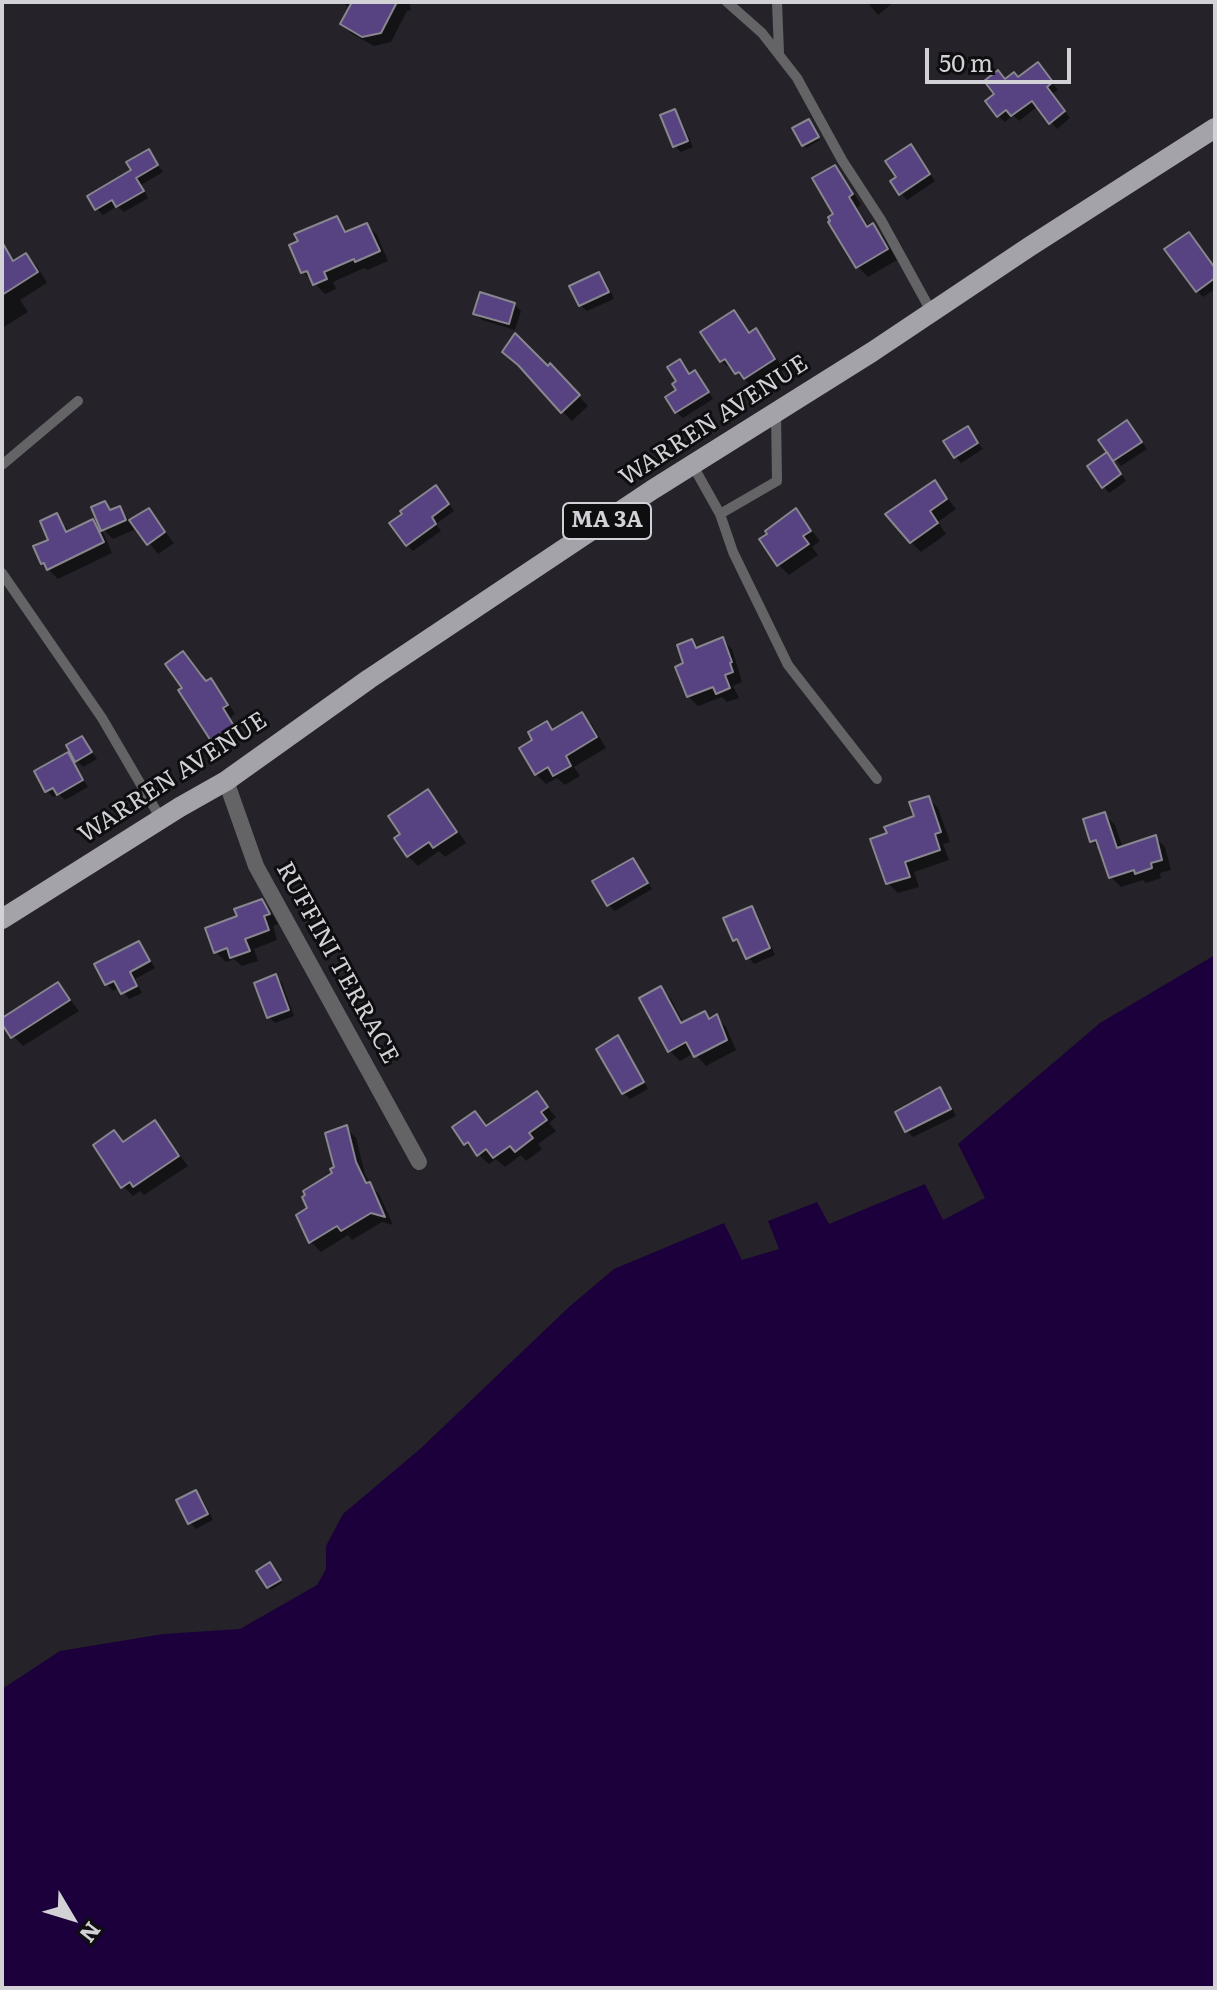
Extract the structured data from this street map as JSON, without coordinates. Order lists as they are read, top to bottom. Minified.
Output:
{"streets":{"main road":["WARREN AVENUE","MA 3A"],"street":["RUFFINI TERRACE"]},"crossings":[["WARREN AVENUE","RUFFINI TERRACE"]],"scale_bar":"50 m","north":"bottom right"}
